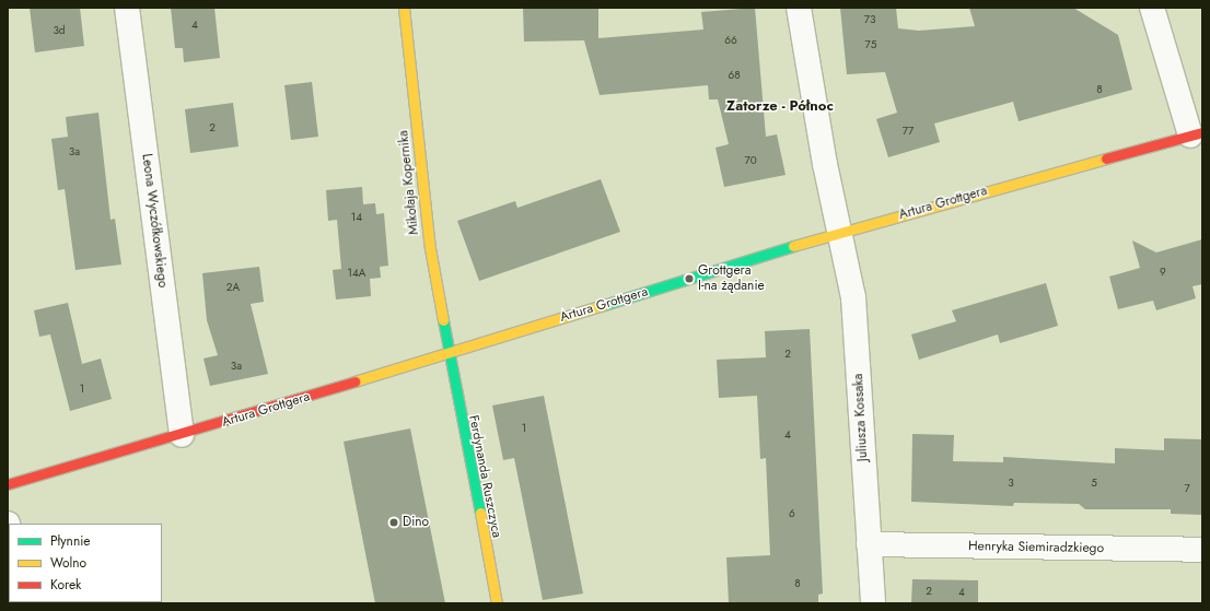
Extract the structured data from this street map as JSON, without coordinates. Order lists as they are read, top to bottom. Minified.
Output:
{"streets":{"street":["Mikołaja Kopernika","Artura Grottgera","Leona Wyczółkowskiego","Juliusza Kossaka","Ferdynanda Ruszczyca","Henryka Siemiradzkiego"]},"crossings":[["Mikołaja Kopernika","Artura Grottgera"],["Mikołaja Kopernika","Ferdynanda Ruszczyca"],["Artura Grottgera","Leona Wyczółkowskiego"],["Artura Grottgera","Juliusza Kossaka"],["Artura Grottgera","Ferdynanda Ruszczyca"],["Juliusza Kossaka","Henryka Siemiradzkiego"]],"districts":["Zatorze - Północ"],"places":["Grottgera I-na żądanie","Dino"],"house_numbers":["73","4","3d","66","75","68","8","2","77","3a","70","14","9","14A","2A","2","3a","1","1","4","3","5","7","6","8","2","4"],"legend":["Płynnie","Wolno","Korek"]}
